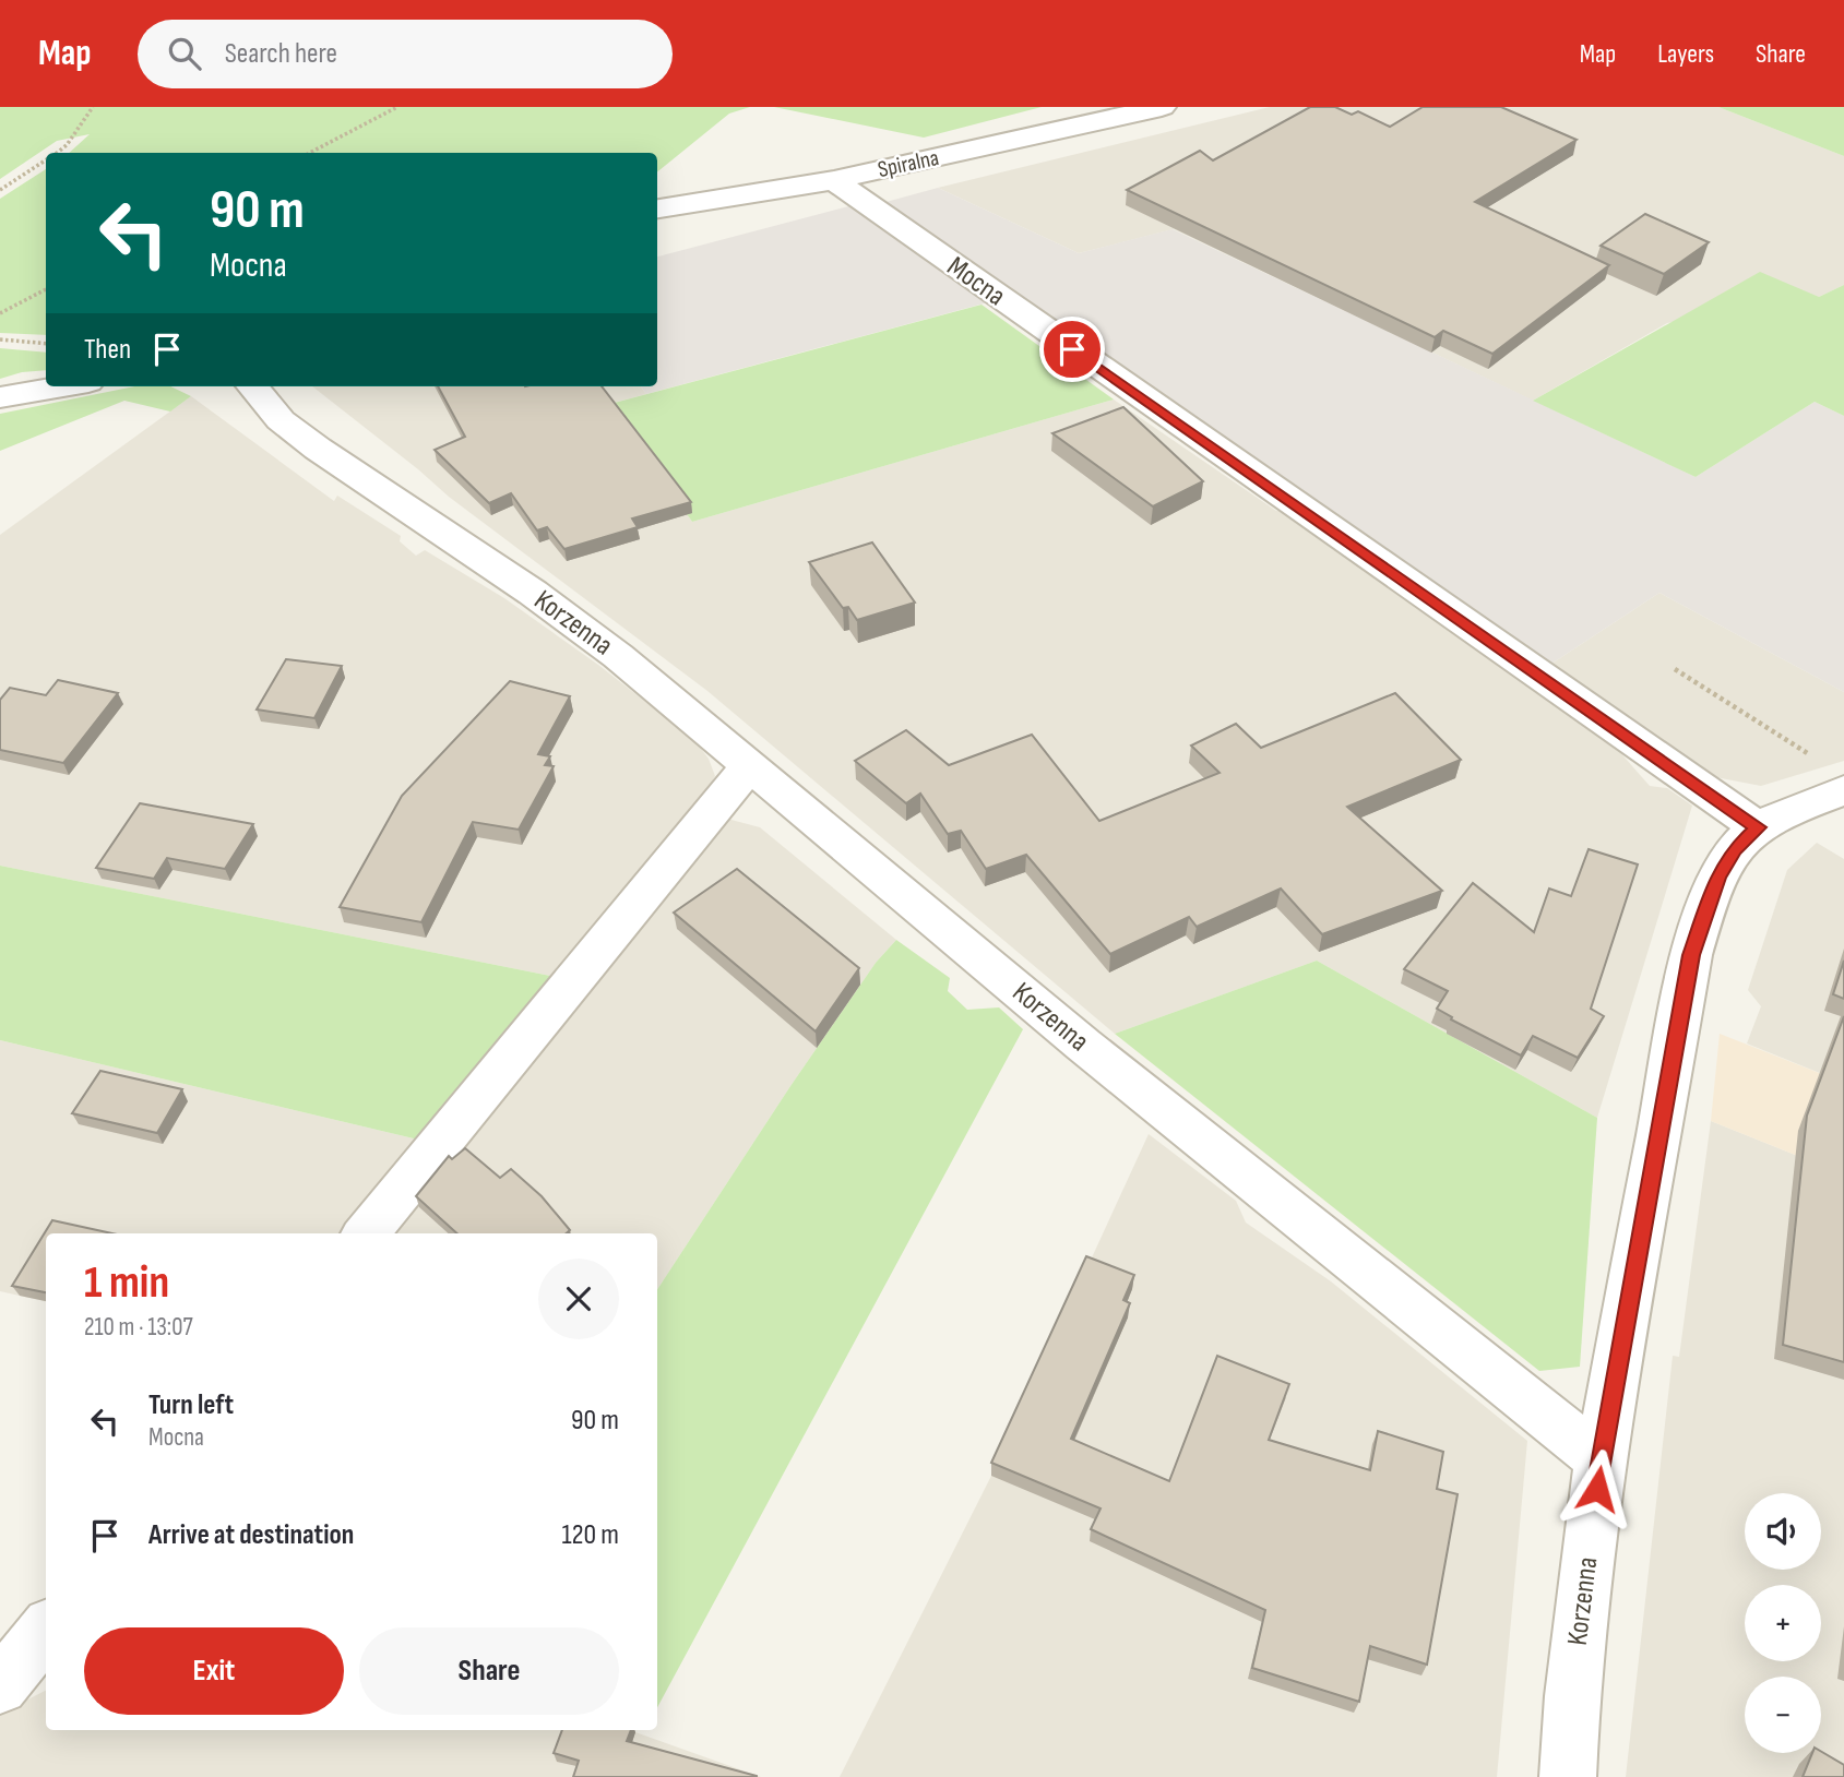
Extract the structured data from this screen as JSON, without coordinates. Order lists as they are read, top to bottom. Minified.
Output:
{"streets":{"street":["Spiralna","Mocna","Korzenna"]},"crossings":[["Spiralna","Mocna"]],"page":{"header":"Map","search":"Search here","nav":["Map","Layers","Share"],"turn":["90 m","Mocna"],"then":"Then","heading":["1 min","210 m · 13:07"],"list":[{"name":"Turn left","note":"Mocna","value":"90 m"},{"name":"Arrive at destination","value":"120 m"}],"map_buttons":["+","−"],"buttons":["Exit","Share"]}}
